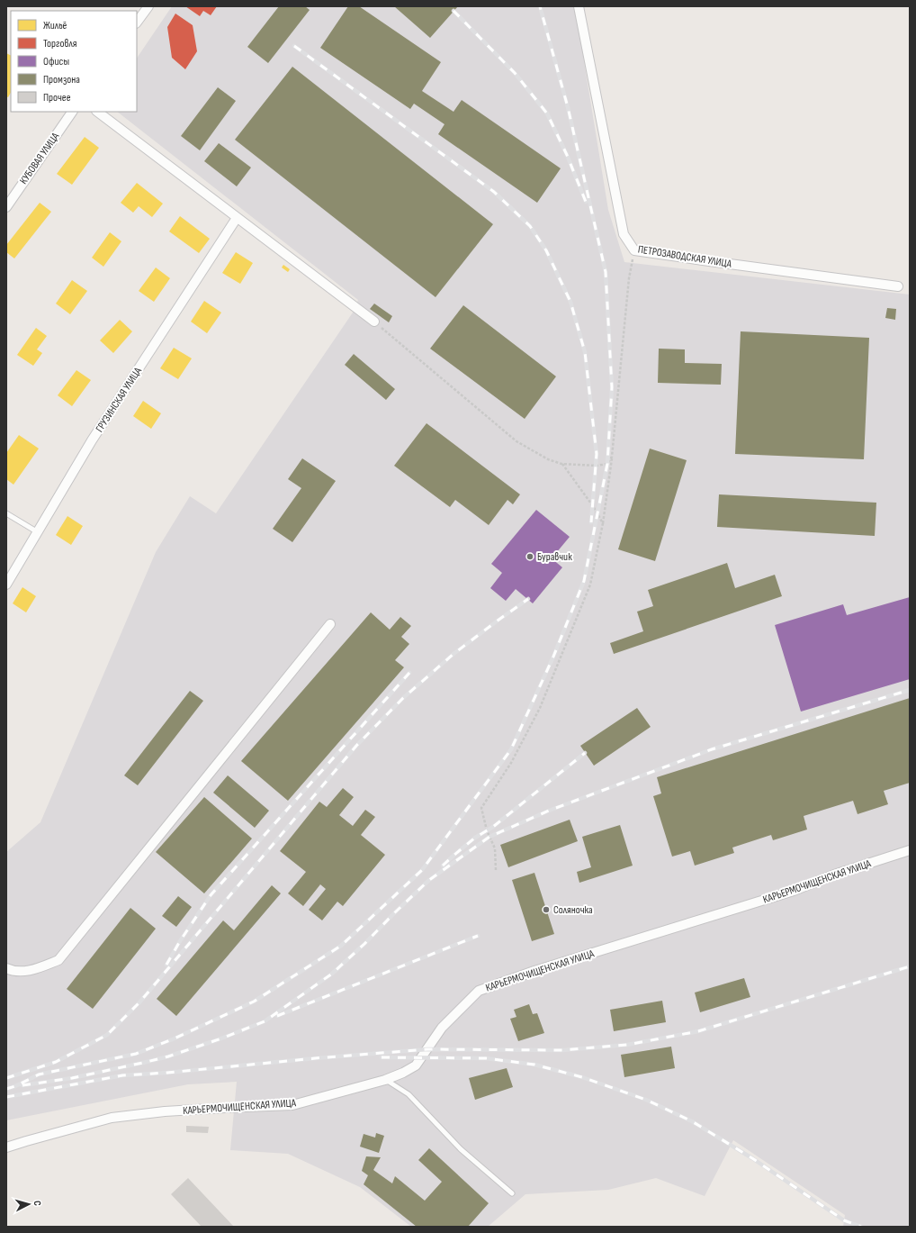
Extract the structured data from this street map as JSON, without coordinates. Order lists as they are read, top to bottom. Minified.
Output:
{"streets":{"street":["КУБОВАЯ УЛИЦА","ПЕТРОЗАВОДСКАЯ УЛИЦА","ГРУЗИНСКАЯ УЛИЦА","КАРЬЕРМОЧИЩЕНСКАЯ УЛИЦА"]},"places":["Буравчик","Соляночка"],"legend":["Жильё","Торговля","Офисы","Промзона","Прочее"],"north":"right"}
